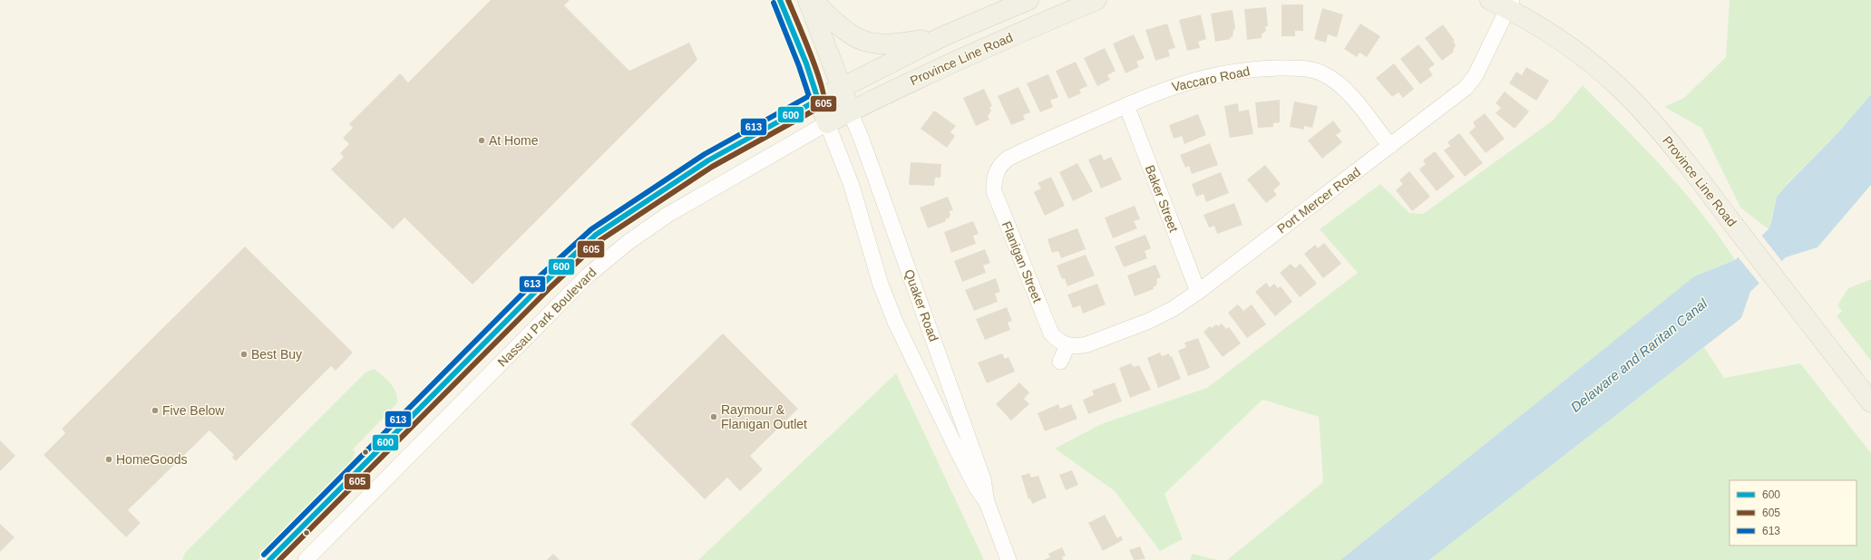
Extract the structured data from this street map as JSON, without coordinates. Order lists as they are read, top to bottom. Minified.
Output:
{"streets":{"main road":["Province Line Road"],"street":["Vaccaro Road","Baker Street","Port Mercer Road","Flanigan Street","Quaker Road","Nassau Park Boulevard"]},"crossings":[["Province Line Road","Port Mercer Road"],["Province Line Road","Quaker Road"],["Province Line Road","Nassau Park Boulevard"],["Vaccaro Road","Baker Street"],["Vaccaro Road","Port Mercer Road"],["Vaccaro Road","Flanigan Street"],["Baker Street","Port Mercer Road"],["Port Mercer Road","Flanigan Street"],["Quaker Road","Nassau Park Boulevard"]],"water":["Delaware and Raritan Canal"],"places":["At Home","Best Buy","Five Below","Raymour & Flanigan Outlet","HomeGoods"],"lines":["transit line 600","transit line 605","transit line 613"],"legend":["600","605","613"]}
